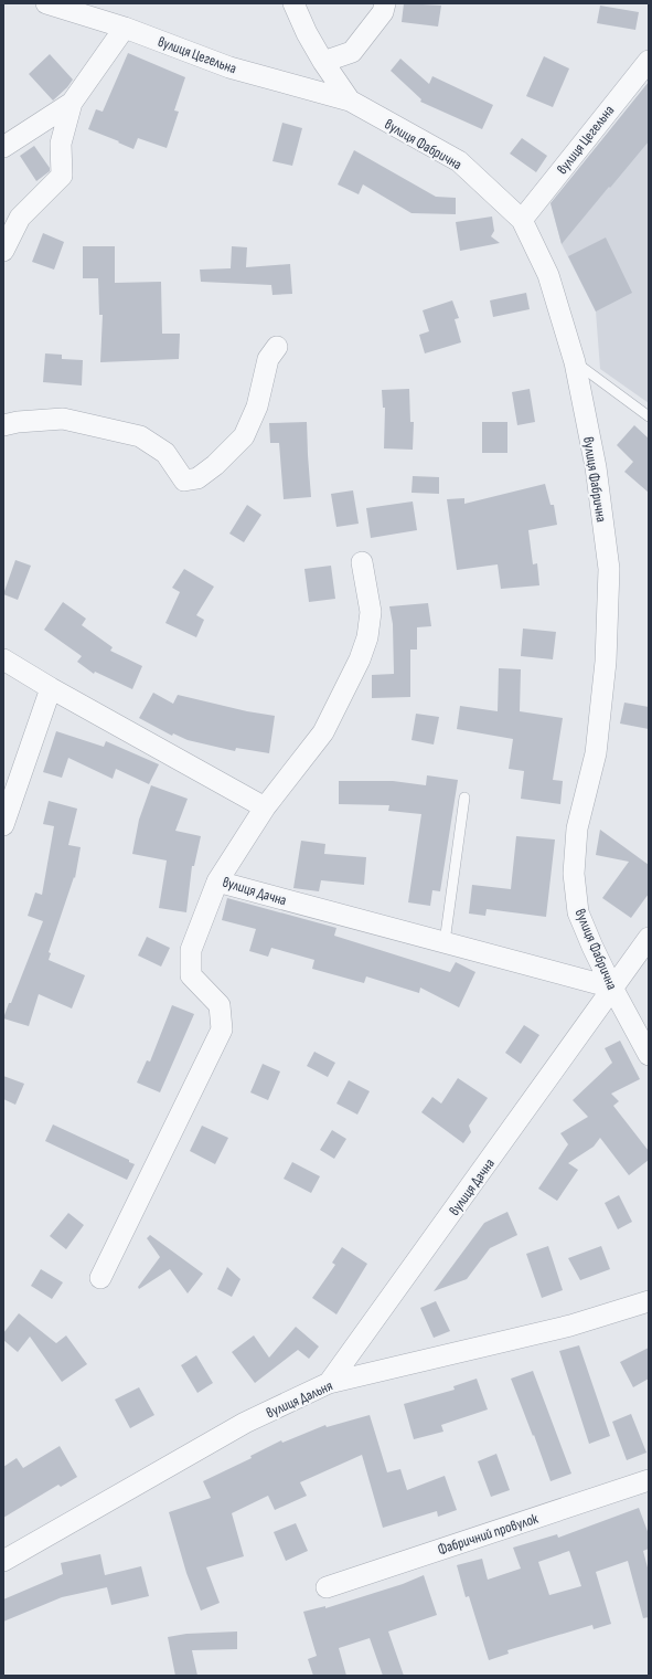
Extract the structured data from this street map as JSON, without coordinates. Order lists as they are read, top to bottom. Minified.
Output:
{"streets":{"street":["вулиця Цегельна","вулиця Фабрична","вулиця Дачна","вулиця Дальня","Фабричний провулок"]},"crossings":[["вулиця Цегельна","вулиця Фабрична"],["вулиця Фабрична","вулиця Дачна"],["вулиця Дачна","вулиця Дальня"]]}
